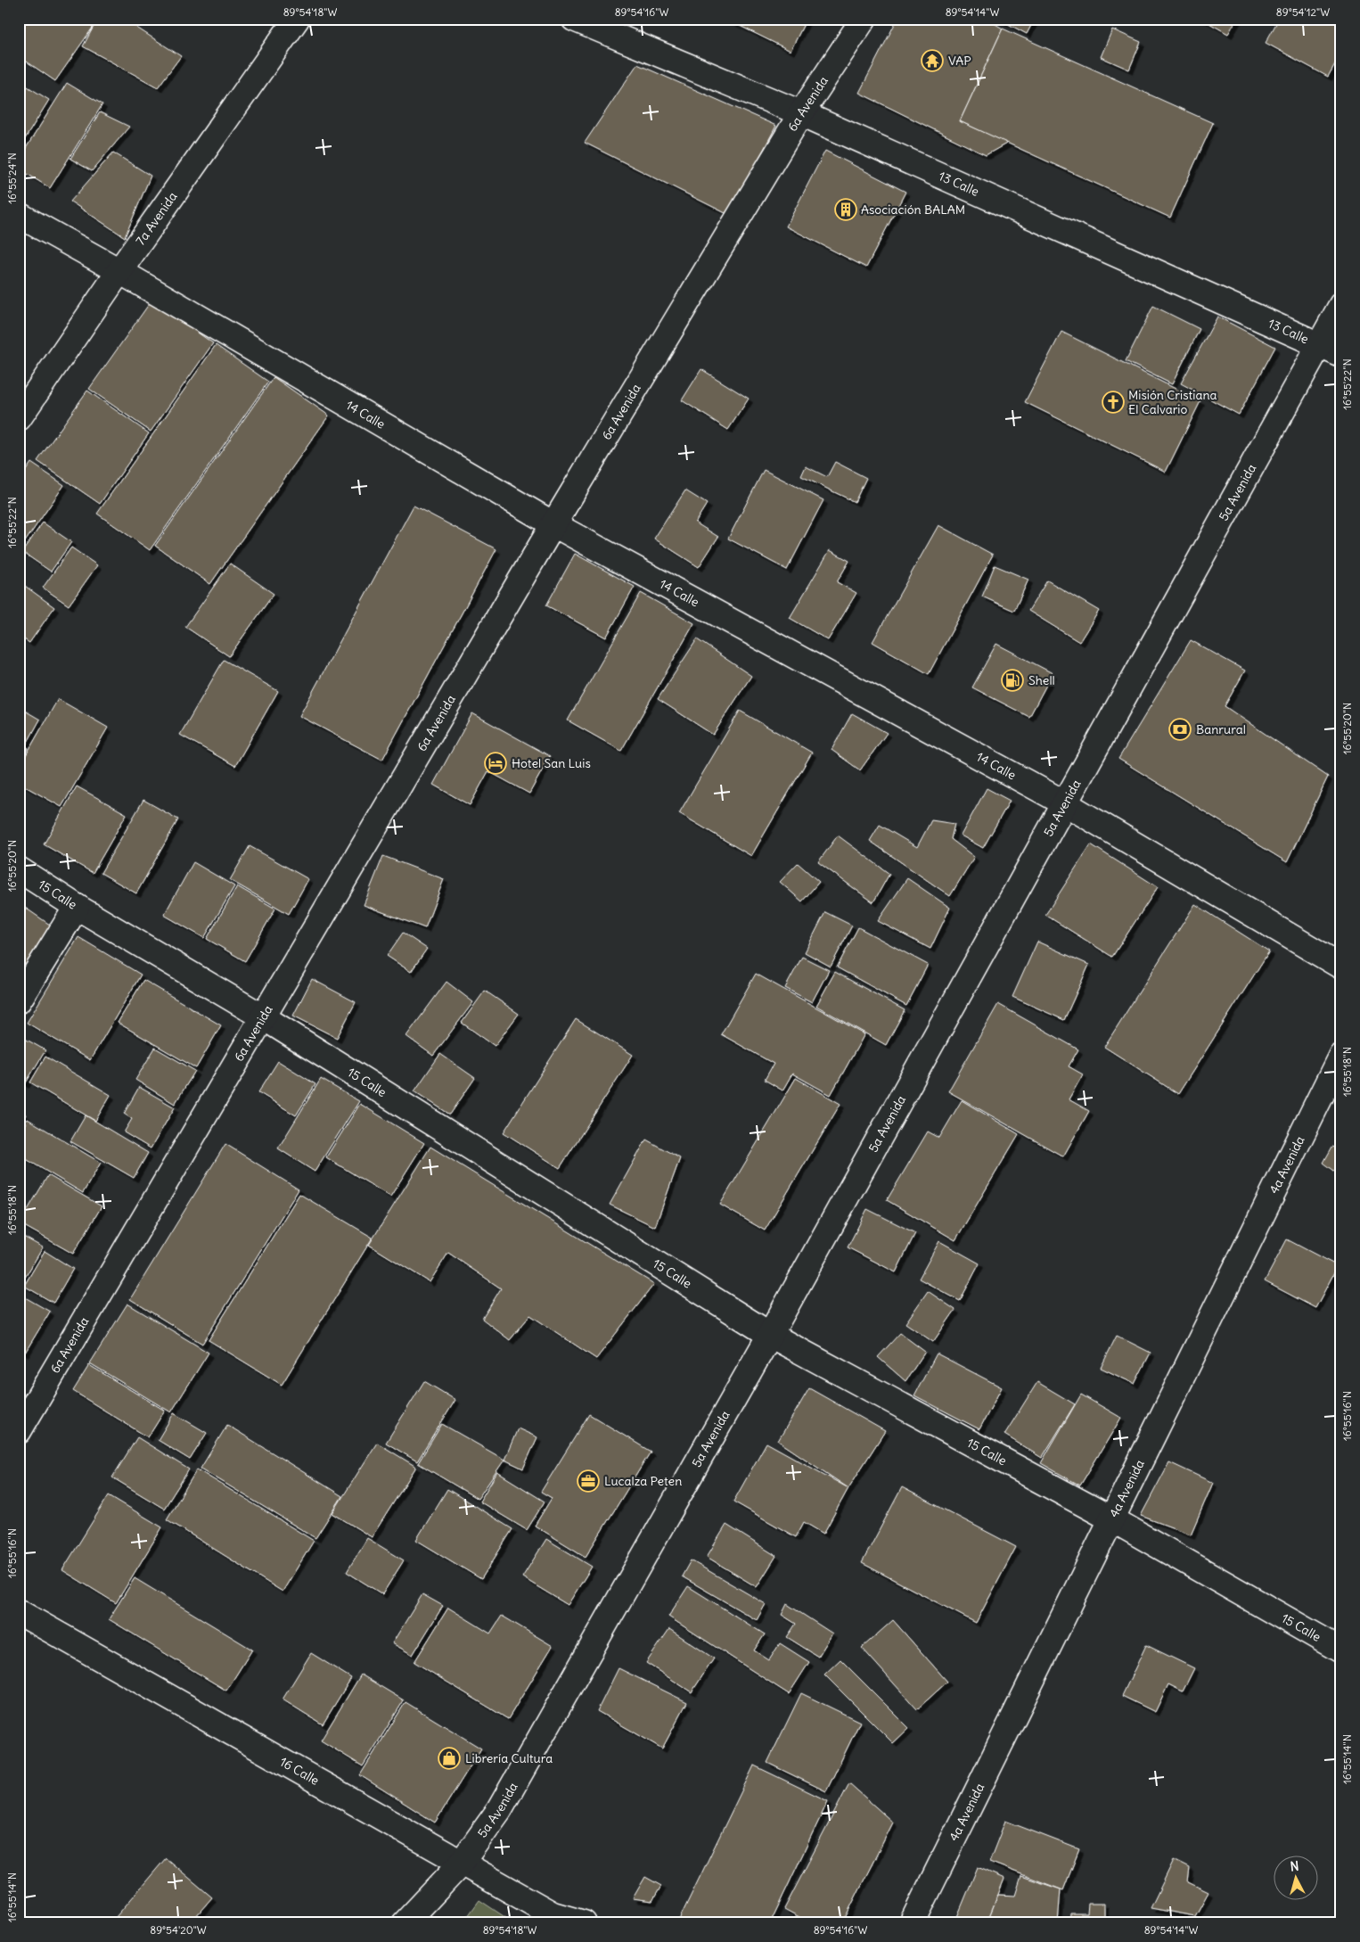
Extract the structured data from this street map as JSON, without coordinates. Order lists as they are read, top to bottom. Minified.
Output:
{"streets":{"street":["6a Avenida","13 Calle","7a Avenida","14 Calle","5a Avenida","15 Calle","4a Avenida","16 Calle"]},"crossings":[["6a Avenida","13 Calle"],["6a Avenida","14 Calle"],["6a Avenida","15 Calle"],["13 Calle","5a Avenida"],["7a Avenida","14 Calle"],["14 Calle","5a Avenida"],["5a Avenida","15 Calle"],["5a Avenida","16 Calle"],["15 Calle","4a Avenida"]],"places":{"temple":["VAP"],"building":["Asociación BALAM"],"church":["Misión Cristiana El Calvario"],"fuel station":["Shell"],"bank":["Banrural"],"hotel":["Hotel San Luis"],"office":["Lucalza Peten"],"shop":["Librería Cultura"]},"north":"top","coordinates":["89°54'18\"W","89°54'16\"W","89°54'14\"W","89°54'12\"W","16°55'24\"N","16°55'22\"N","16°55'20\"N","16°55'18\"N","16°55'16\"N","16°55'14\"N","89°54'20\"W"]}
